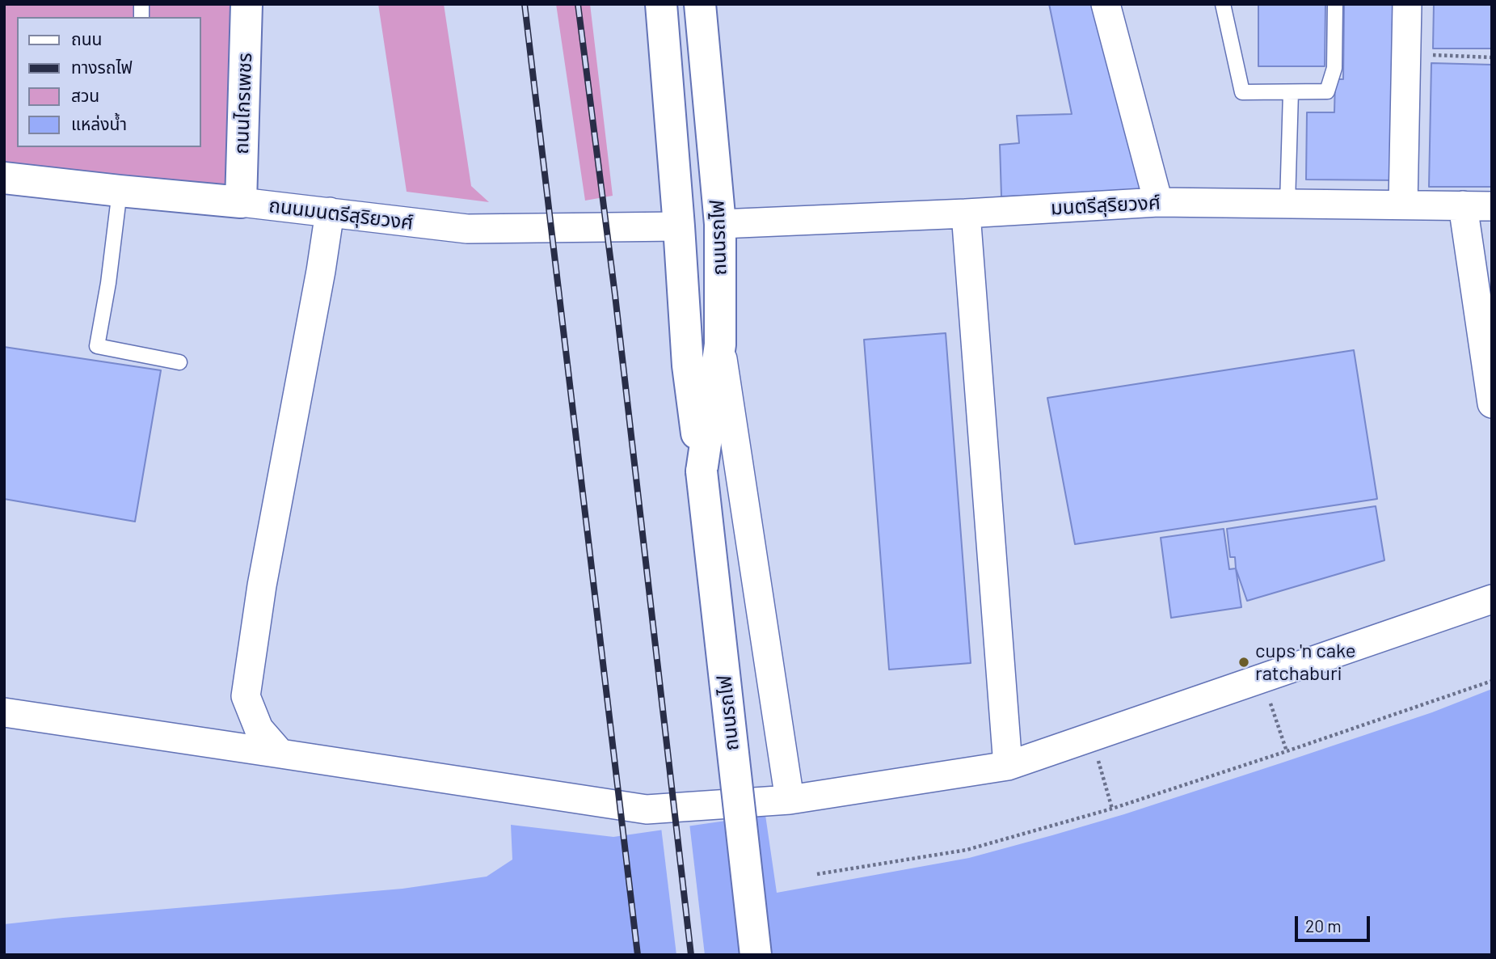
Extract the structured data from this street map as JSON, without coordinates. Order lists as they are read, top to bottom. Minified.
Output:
{"streets":{"main road":["ถนนไกรเพชร","ถนนมนตรีสุริยวงศ์","ถนนรถไฟ"],"street":["มนตรีสุริยวงศ์"]},"crossings":[["ถนนไกรเพชร","ถนนมนตรีสุริยวงศ์"],["มนตรีสุริยวงศ์","ถนนรถไฟ"],["ถนนมนตรีสุริยวงศ์","ถนนรถไฟ"]],"places":["cups 'n cake ratchaburi"],"legend":["ถนน","ทางรถไฟ","สวน","แหล่งน้ำ"],"scale_bar":"20 m"}
